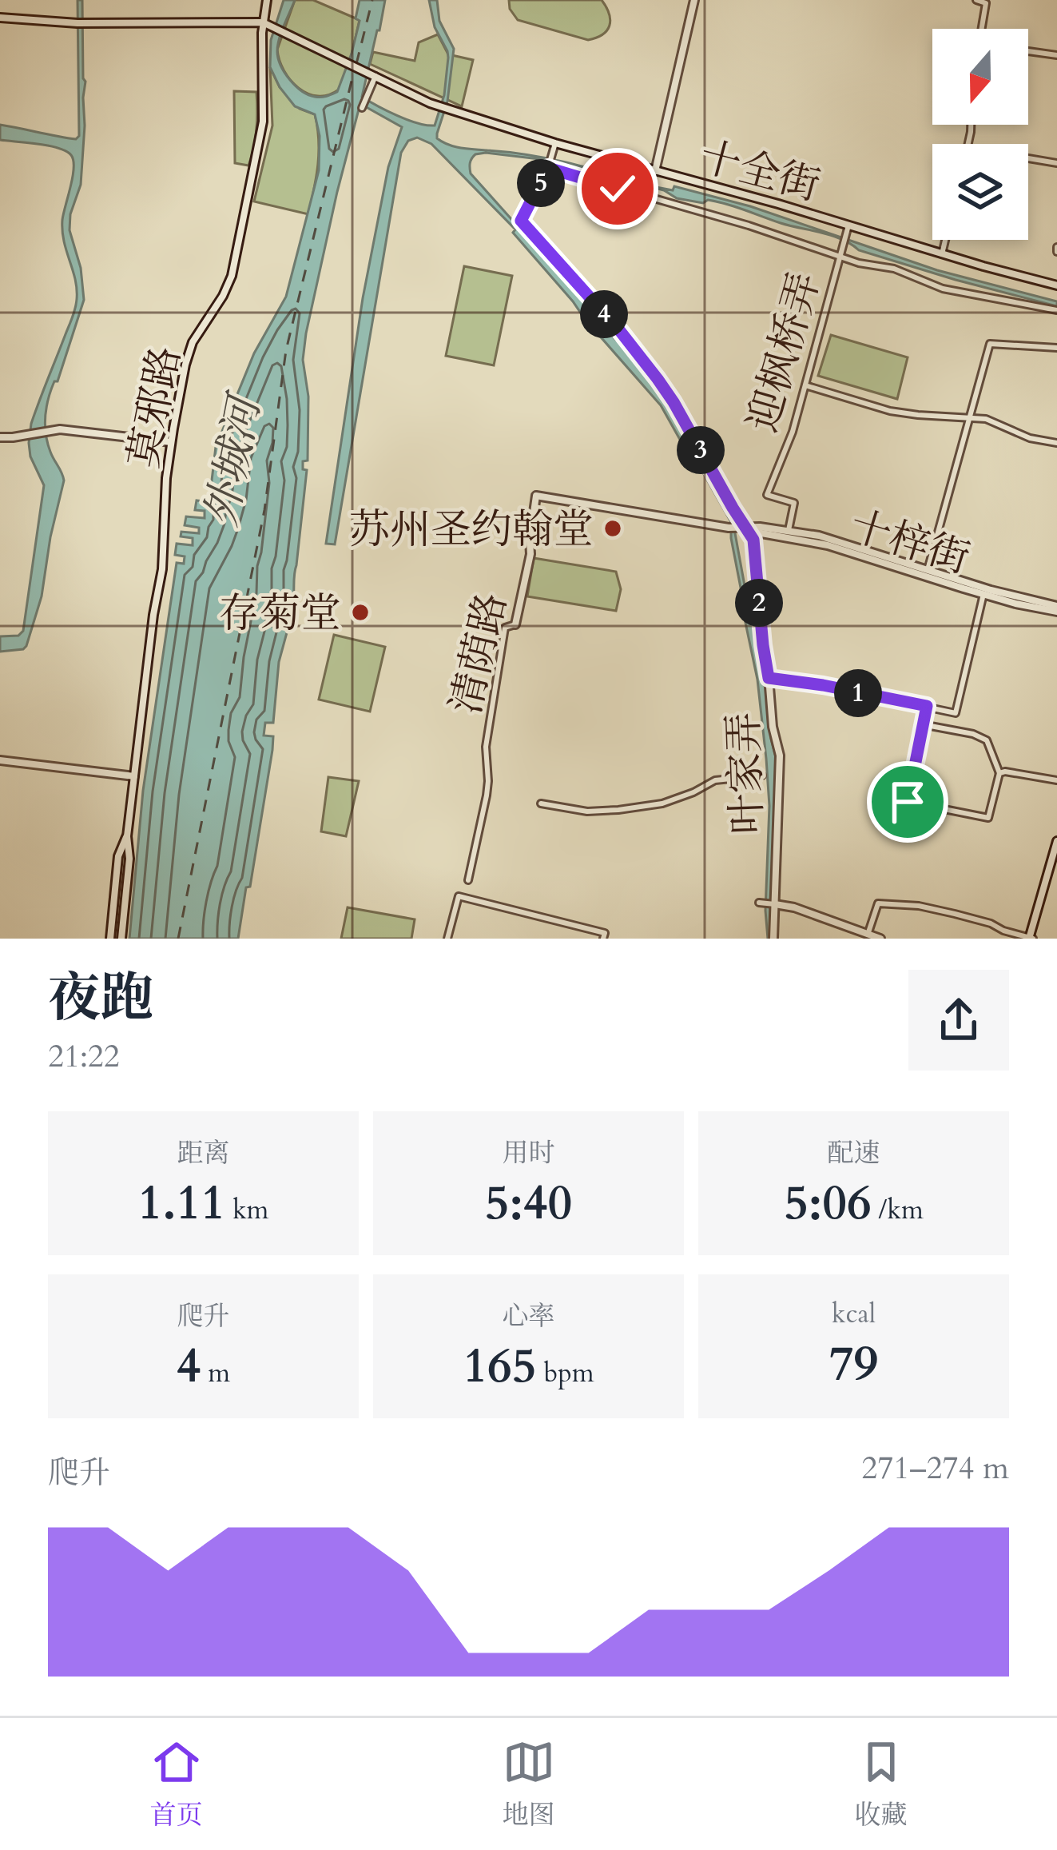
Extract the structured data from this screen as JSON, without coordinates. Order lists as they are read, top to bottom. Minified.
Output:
{"streets":{"main road":["十全街","莫邪路","十梓街","清荫路","叶家弄"],"street":["迎枫桥弄"]},"crossings":[["十全街","迎枫桥弄"],["十全街","莫邪路"],["迎枫桥弄","十梓街"],["十梓街","清荫路"],["十梓街","叶家弄"]],"water":["外城河"],"places":["苏州圣约翰堂","存菊堂"],"north":"bottom","page":{"pins":["5","4","3","2","1"],"heading":["夜跑","21:22"],"stats":[["距离","1.11 km"],["用时","5:40"],["配速","5:06 /km"],["爬升","4 m"],["心率","165 bpm"],["kcal","79"]],"chart":["爬升","271–274 m"],"tabs":["首页","地图","收藏"]}}
